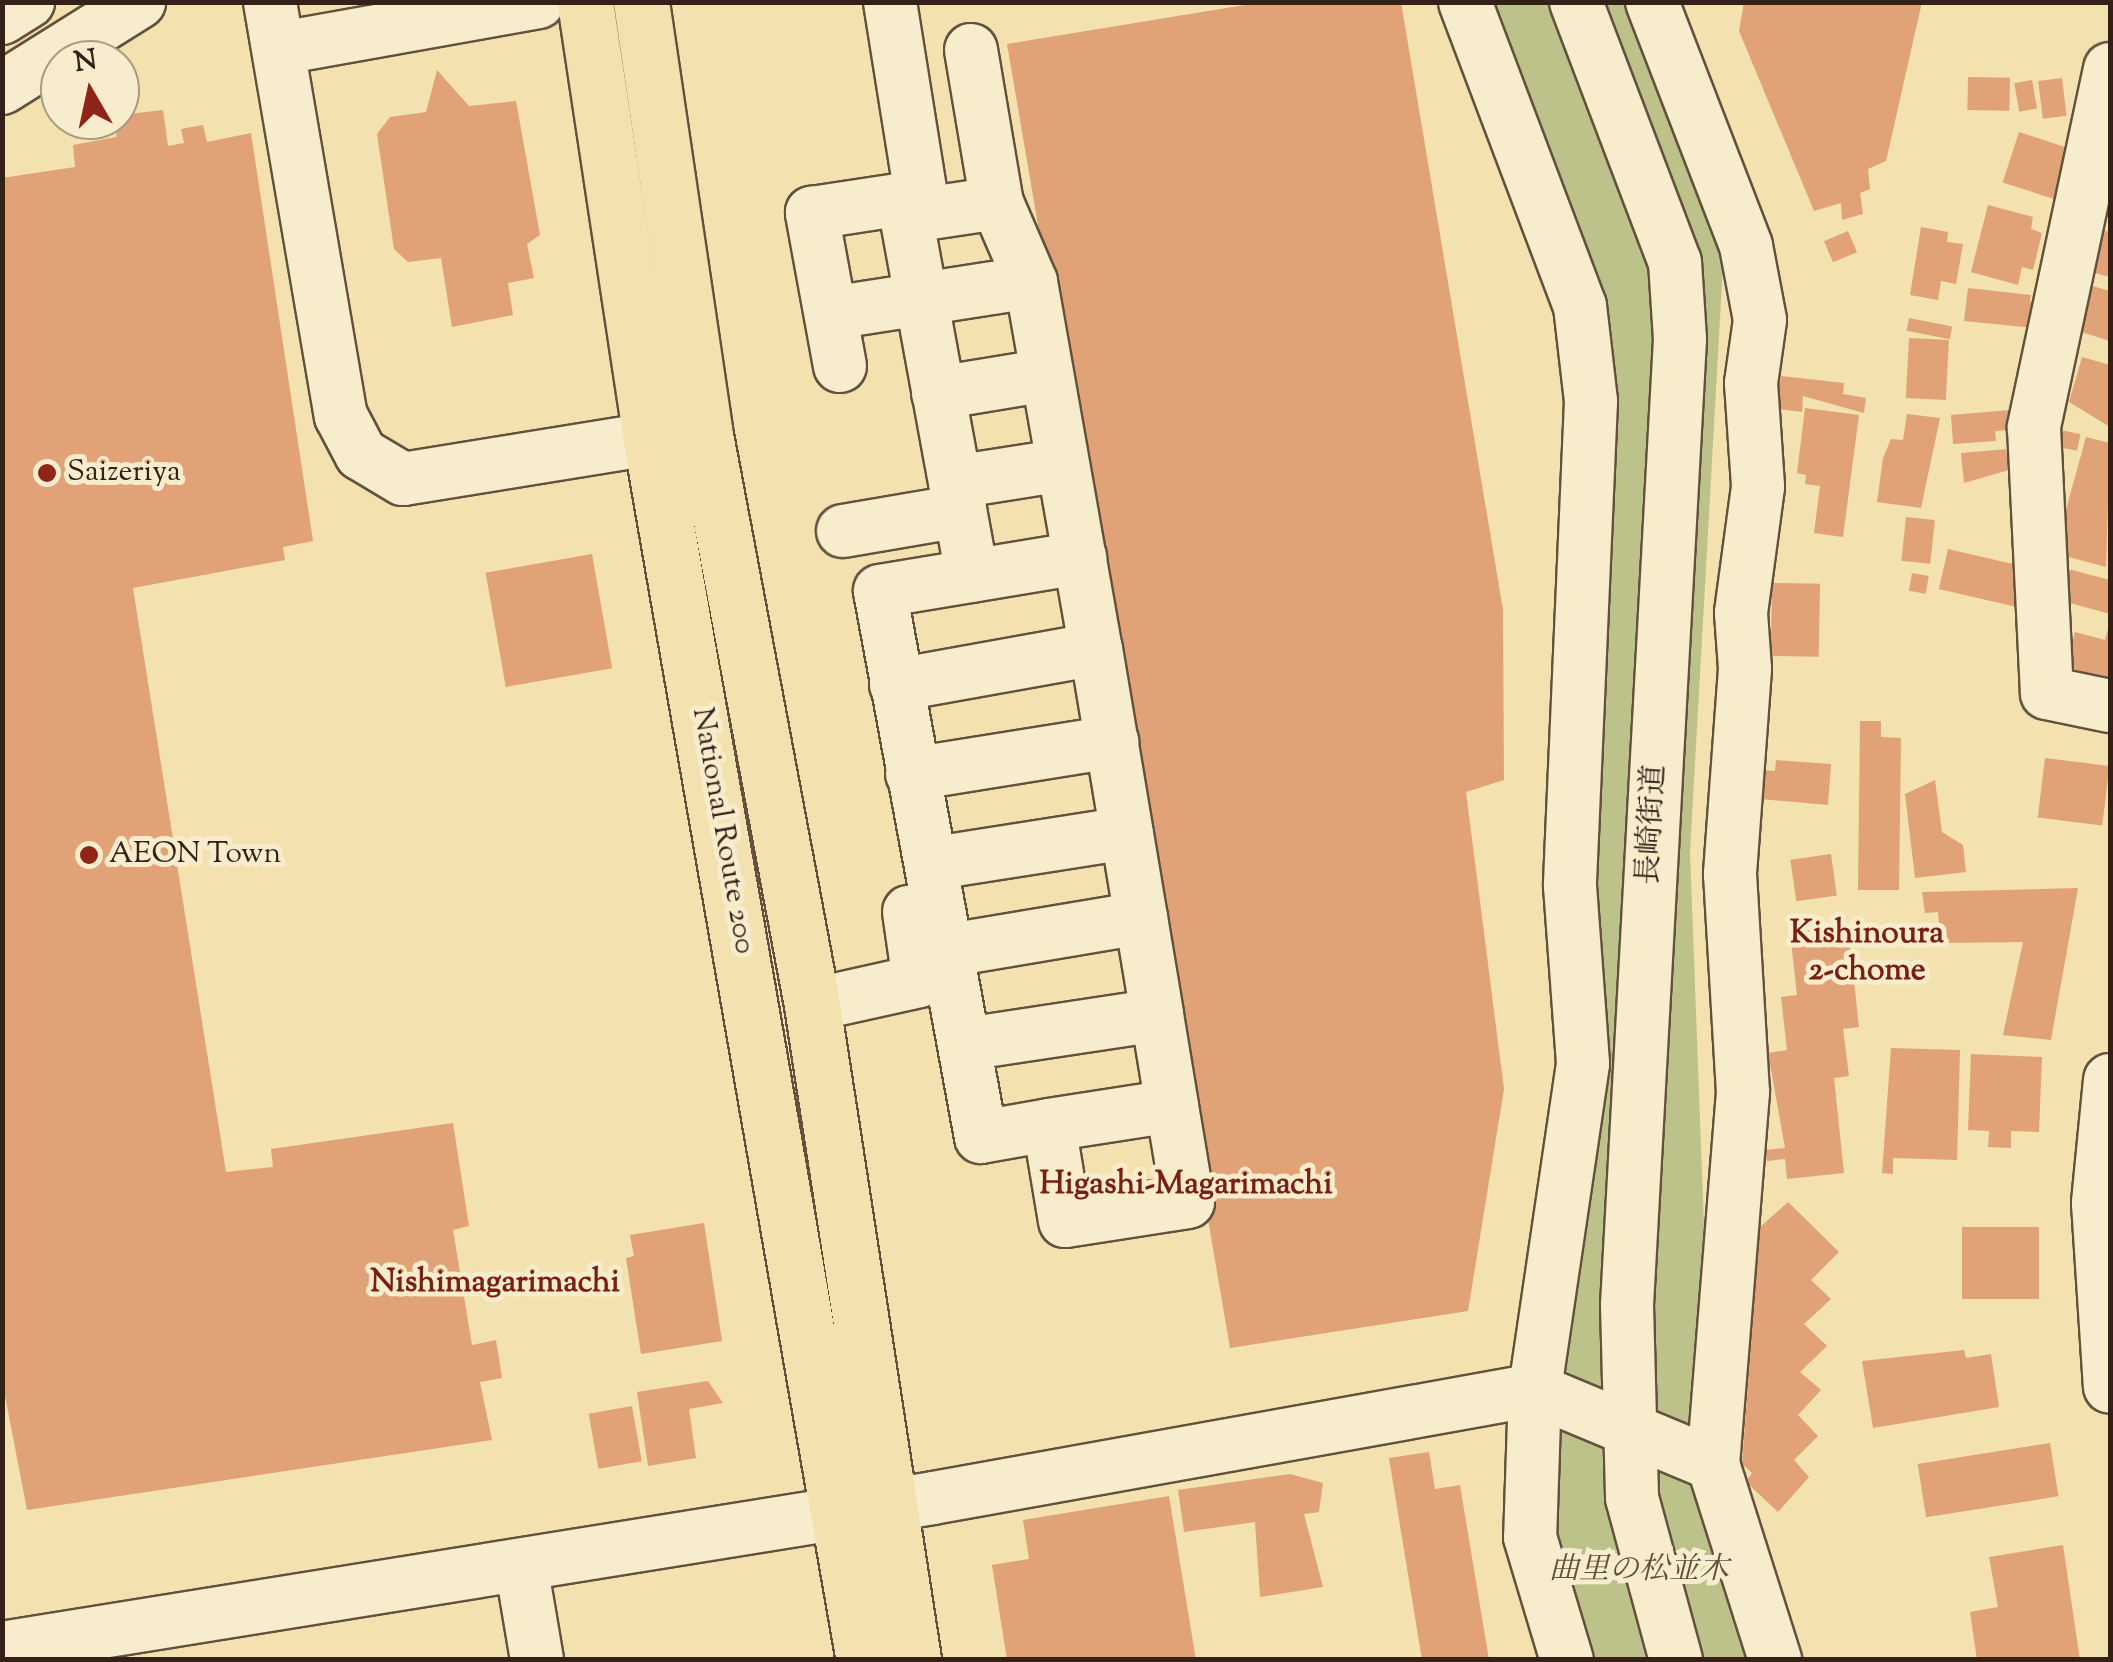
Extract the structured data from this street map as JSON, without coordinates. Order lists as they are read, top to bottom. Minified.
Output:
{"streets":{"highway":["National Route 200"],"street":["長崎街道"]},"districts":["Kishinoura 2-chome","Higashi-Magarimachi","Nishimagarimachi"],"parks":["曲里の松並木"],"places":["Saizeriya","AEON Town"],"north":"top"}
